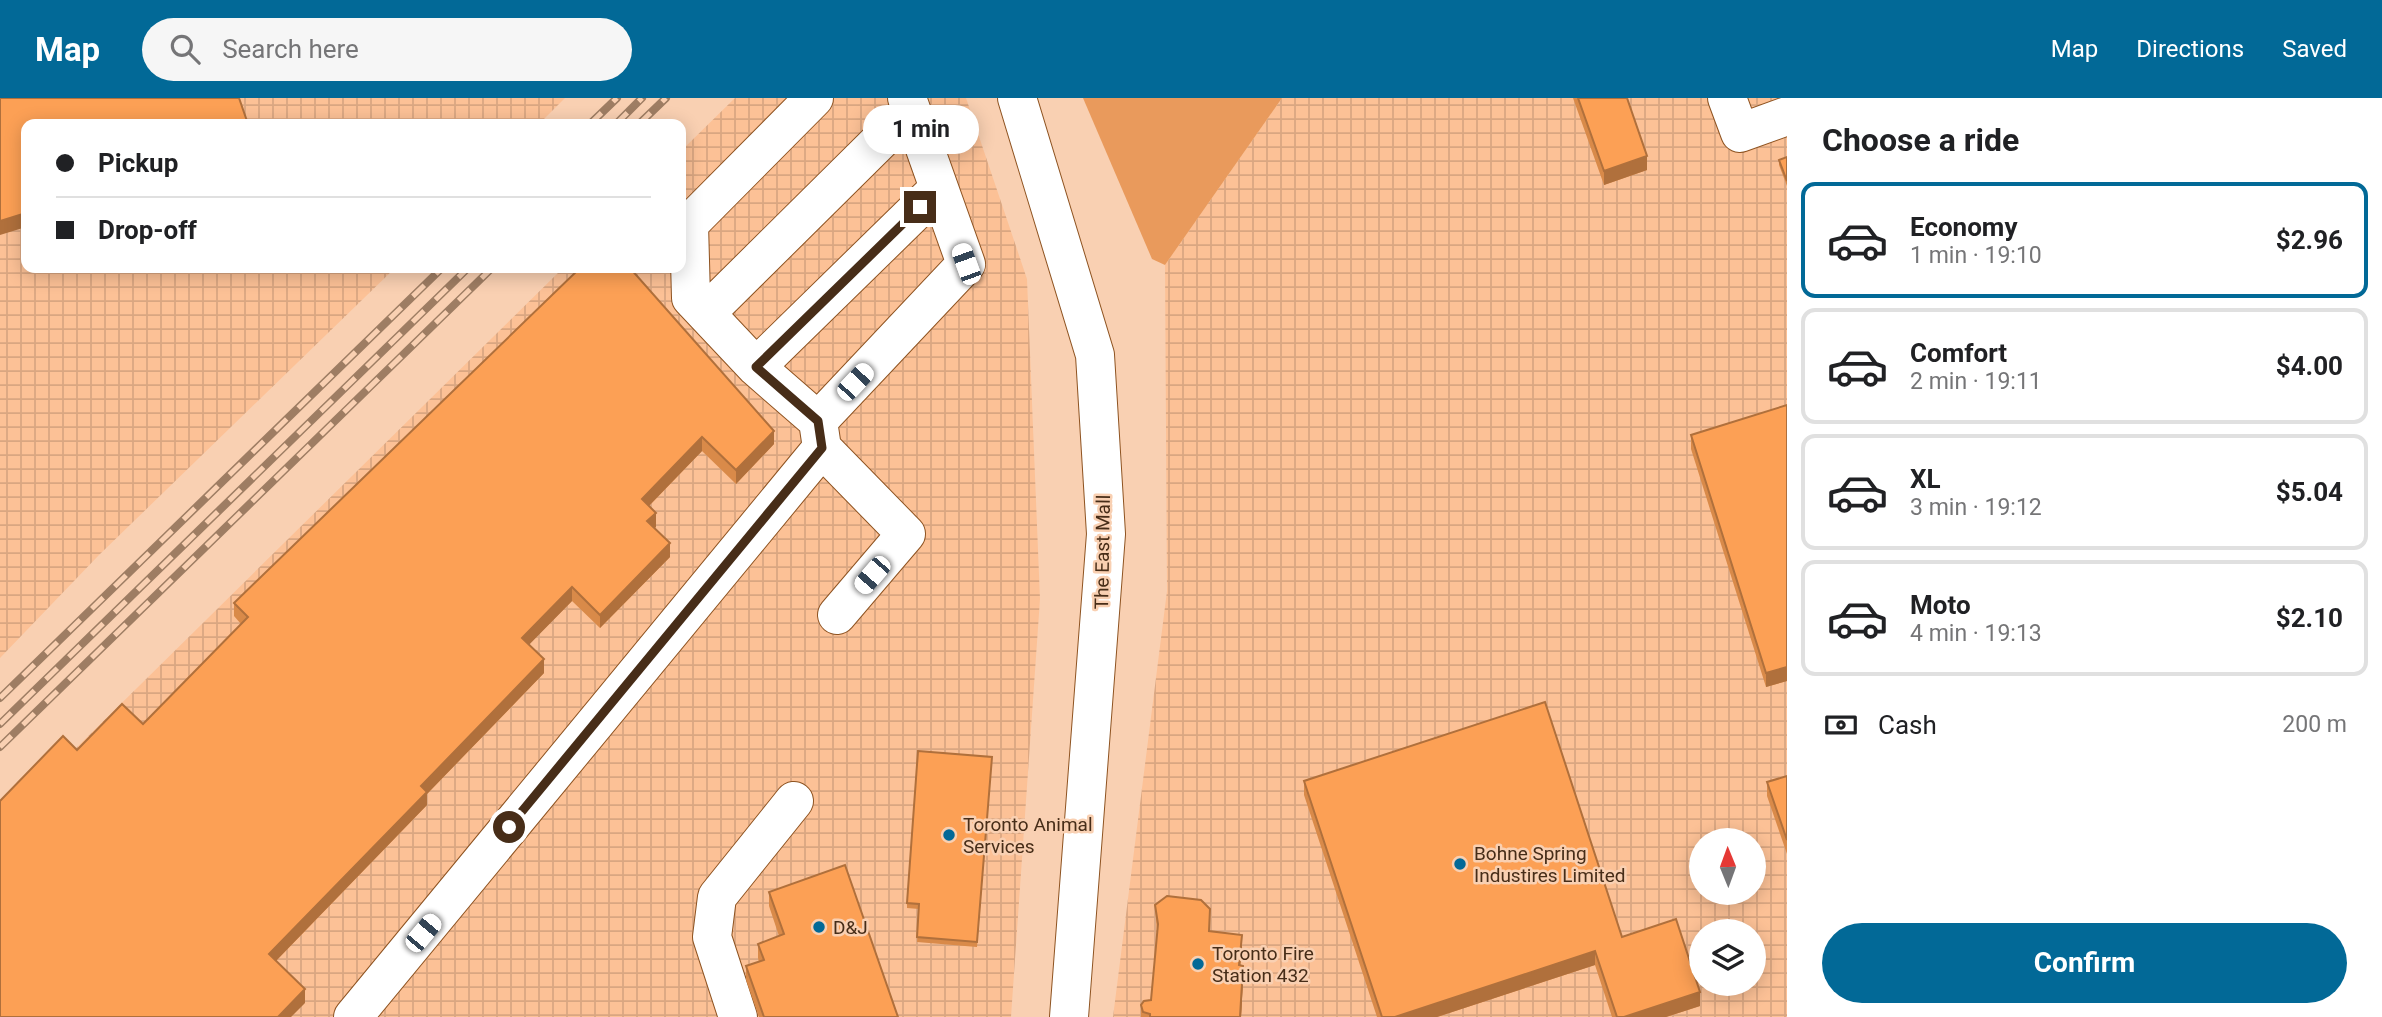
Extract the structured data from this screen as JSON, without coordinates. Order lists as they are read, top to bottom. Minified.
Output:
{"streets":{"main road":["The East Mall"]},"places":["Toronto Animal Services","Bohne Spring Industires Limited","D&J","Toronto Fire Station 432"],"north":"top","page":{"header":"Map","search":"Search here","nav":["Map","Directions","Saved"],"heading":"Choose a ride","bubble":"1 min","banner":["Pickup","Drop-off"],"list":[{"name":"Economy","note":"1 min · 19:10","value":"$2.96"},{"name":"Comfort","note":"2 min · 19:11","value":"$4.00"},{"name":"XL","note":"3 min · 19:12","value":"$5.04"},{"name":"Moto","note":"4 min · 19:13","value":"$2.10"}],"pay":["Cash","200 m"],"buttons":"Confirm"}}
